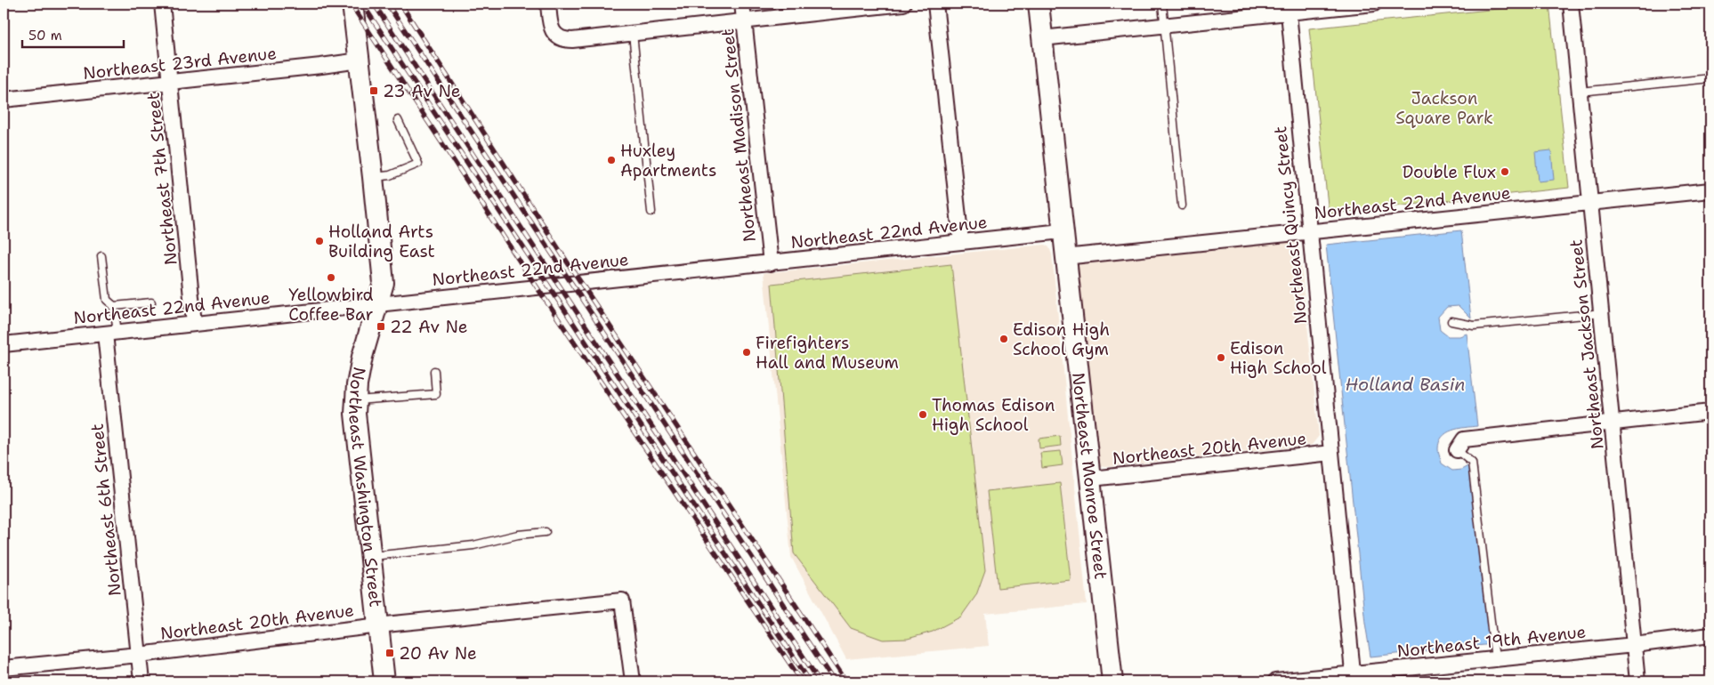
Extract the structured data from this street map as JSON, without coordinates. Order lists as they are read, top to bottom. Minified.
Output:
{"streets":{"street":["Northeast 23rd Avenue","Northeast Madison Street","Northeast 7th Street","Northeast 22nd Avenue","Northeast Quincy Street","Northeast Jackson Street","Northeast 20th Avenue","Northeast Monroe Street","Northeast Washington Street","Northeast 6th Street","Northeast 19th Avenue"]},"crossings":[["Northeast 23rd Avenue","Northeast 7th Street"],["Northeast 23rd Avenue","Northeast Washington Street"],["Northeast Madison Street","Northeast 22nd Avenue"],["Northeast 7th Street","Northeast 22nd Avenue"],["Northeast 22nd Avenue","Northeast Quincy Street"],["Northeast 22nd Avenue","Northeast Jackson Street"],["Northeast 22nd Avenue","Northeast Monroe Street"],["Northeast 22nd Avenue","Northeast Washington Street"],["Northeast 22nd Avenue","Northeast 6th Street"],["Northeast Quincy Street","Northeast 20th Avenue"],["Northeast Quincy Street","Northeast 19th Avenue"],["Northeast Jackson Street","Northeast 19th Avenue"],["Northeast 20th Avenue","Northeast Monroe Street"],["Northeast 20th Avenue","Northeast Washington Street"],["Northeast 20th Avenue","Northeast 6th Street"]],"water":["Holland Basin"],"parks":["Jackson Square Park"],"places":{"transit":["23 Av Ne","22 Av Ne","20 Av Ne"],"other":["Huxley Apartments","Double Flux","Holland Arts Building East","Yellowbird Coffee Bar","Edison High School Gym","Firefighters Hall and Museum","Edison High School","Thomas Edison High School"]},"scale_bar":"50 m"}
